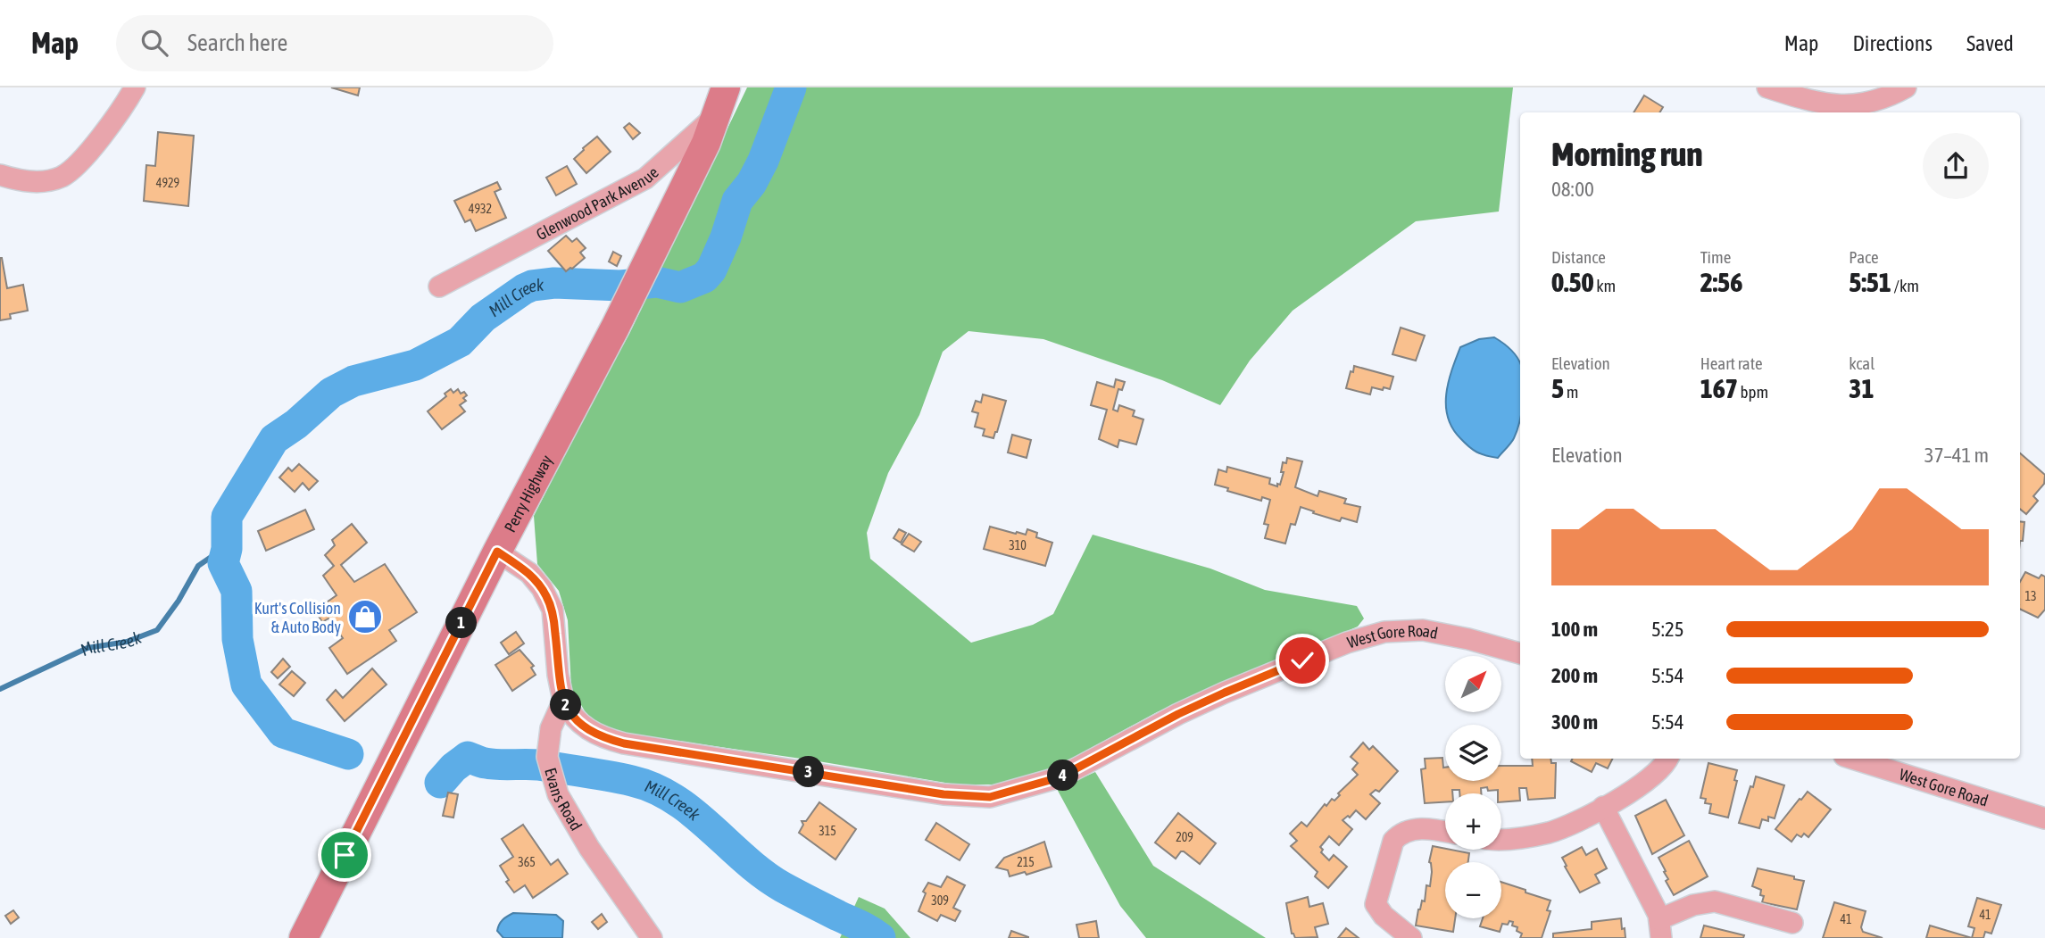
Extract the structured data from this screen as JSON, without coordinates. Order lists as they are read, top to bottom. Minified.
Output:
{"streets":{"main road":["Perry Highway"],"street":["Glenwood Park Avenue","West Gore Road","Evans Road"]},"crossings":[["Glenwood Park Avenue","Perry Highway"],["West Gore Road","Evans Road"]],"water":["Mill Creek"],"places":{"shop":["Kurt's Collision & Auto Body"]},"house_numbers":["4929","4932","310","13","315","209","365","215","309","41","41"],"north":"top right","page":{"header":"Map","search":"Search here","nav":["Map","Directions","Saved"],"heading":["Morning run","08:00"],"stats":[["Distance","0.50 km"],["Time","2:56"],["Pace","5:51 /km"],["Elevation","5 m"],["Heart rate","167 bpm"],["kcal","31"]],"chart":["Elevation","37–41 m"],"list":[{"name":"100 m","note":"5:25"},{"name":"200 m","note":"5:54"},{"name":"300 m","note":"5:54"}],"pins":["1","2","3","4"],"map_buttons":["+","−"]}}
